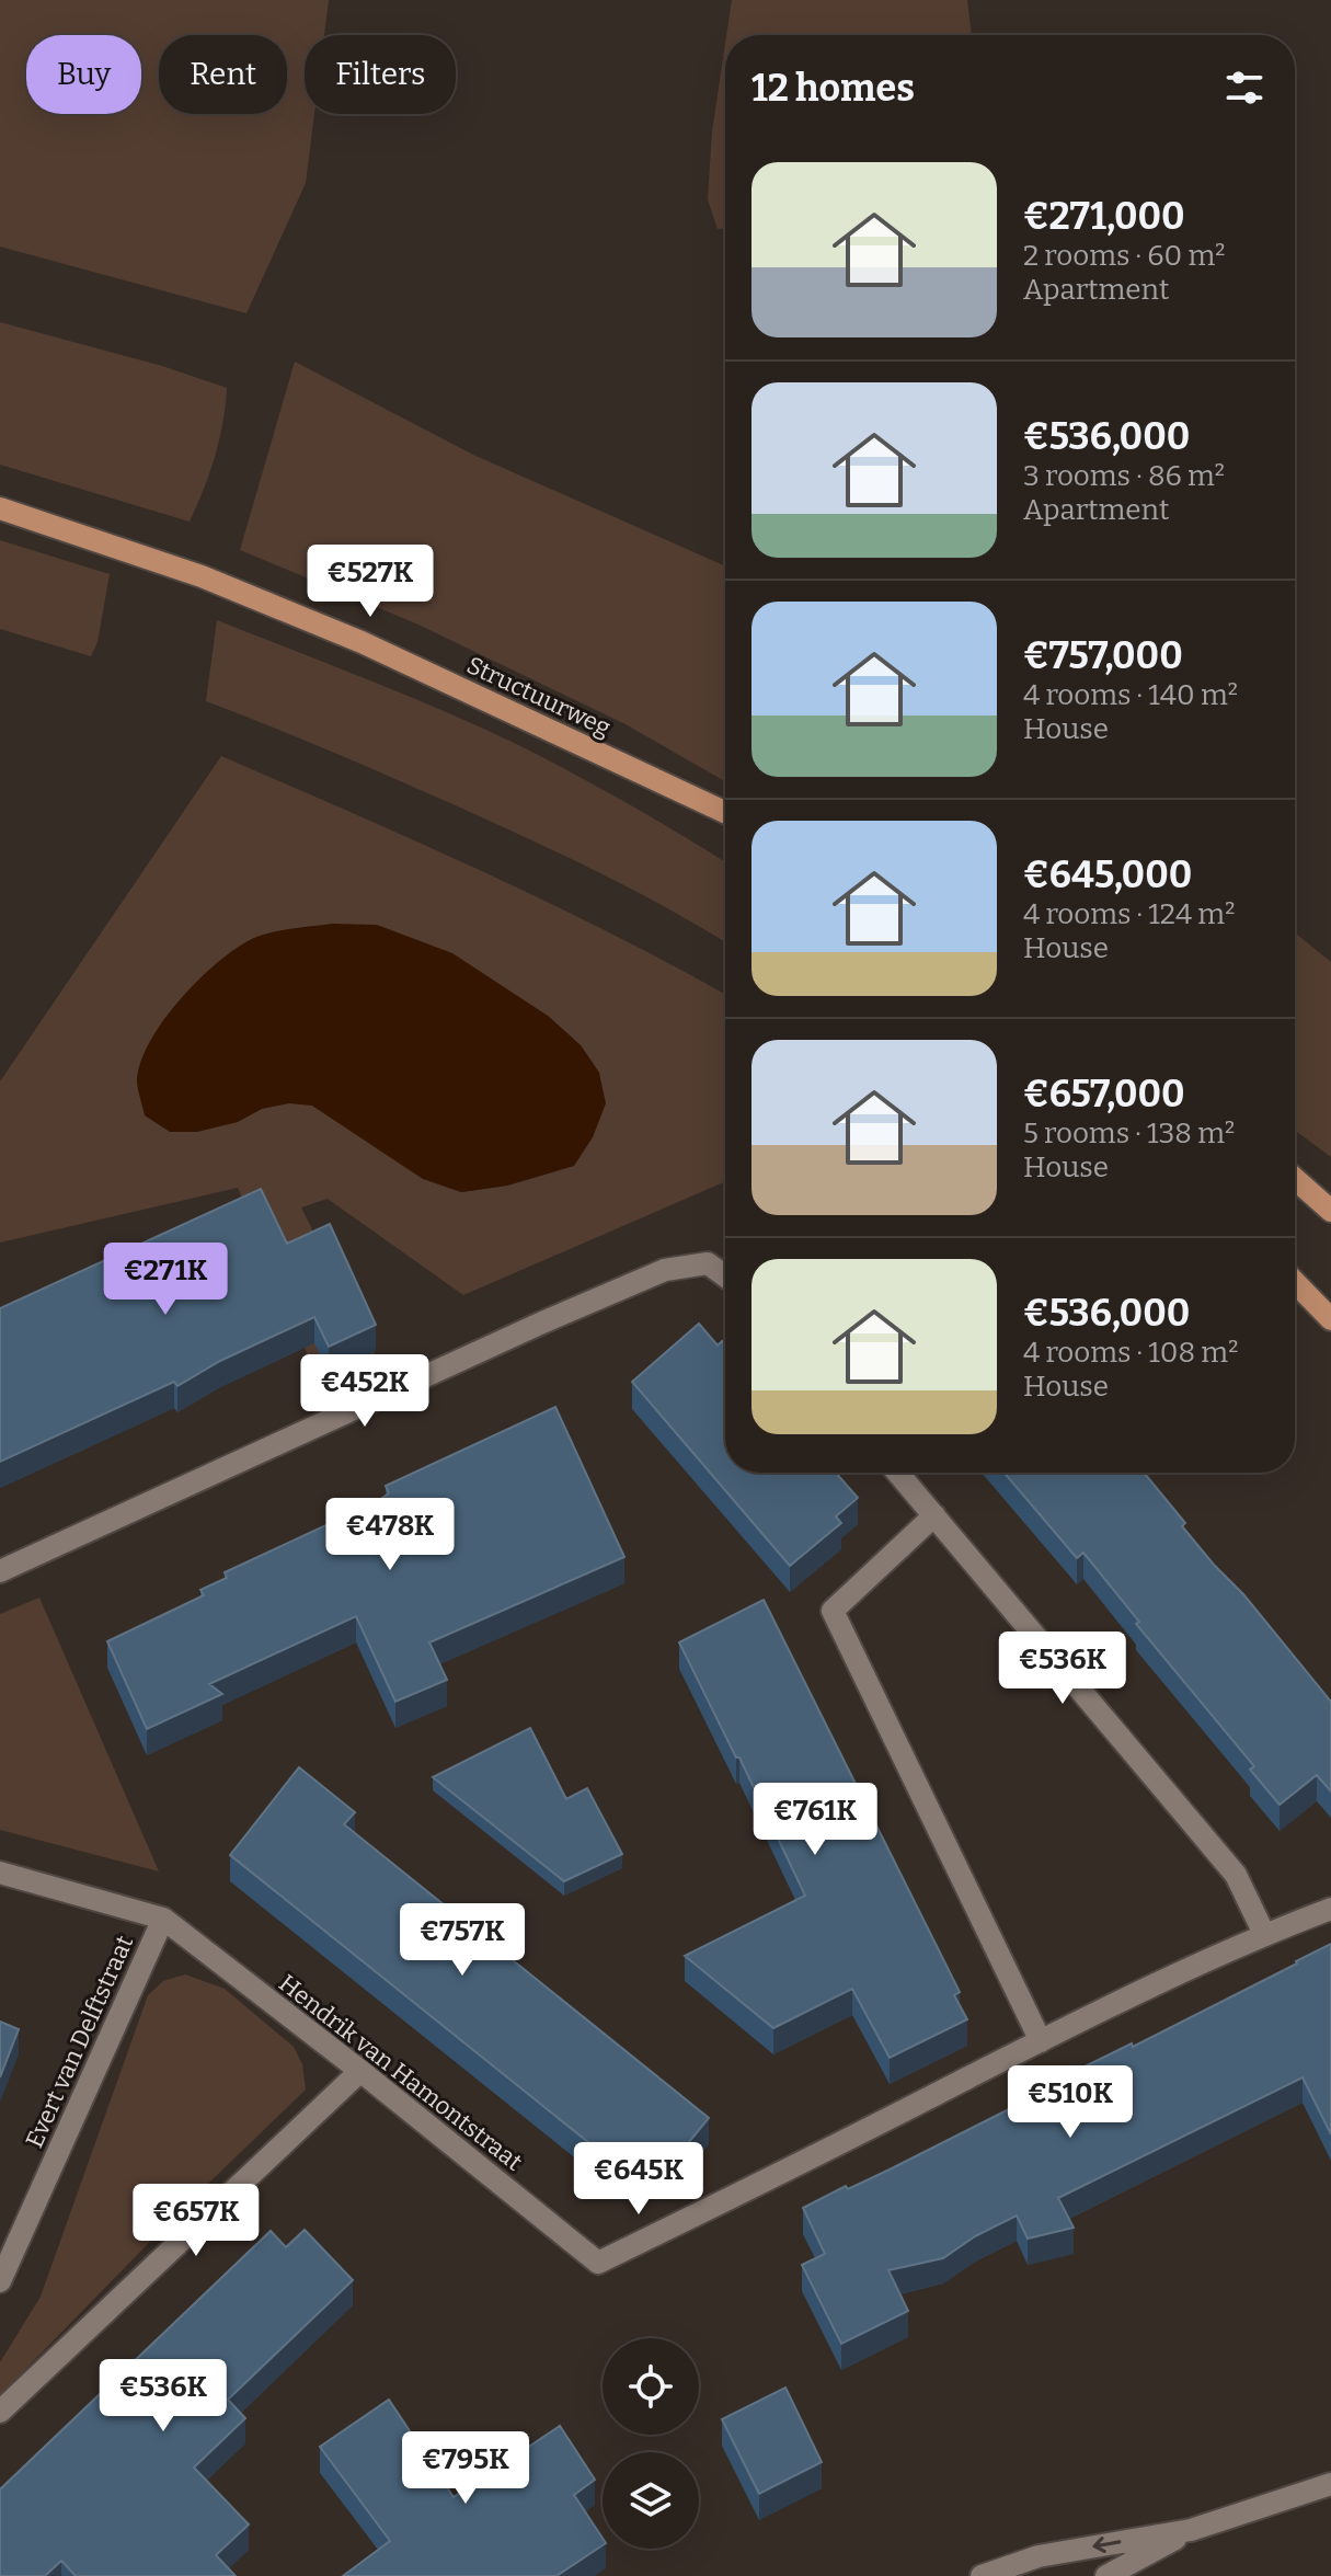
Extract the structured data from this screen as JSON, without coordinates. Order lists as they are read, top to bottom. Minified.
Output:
{"streets":{"main road":["Structuurweg"],"street":["Evert van Delftstraat","Hendrik van Hamontstraat"]},"crossings":[["Evert van Delftstraat","Hendrik van Hamontstraat"]],"page":{"chip":["Buy","Rent","Filters"],"heading":"12 homes","list":[{"name":"€271,000","note":"2 rooms · 60 m² · Apartment"},{"name":"€536,000","note":"3 rooms · 86 m² · Apartment"},{"name":"€757,000","note":"4 rooms · 140 m² · House"},{"name":"€645,000","note":"4 rooms · 124 m² · House"},{"name":"€657,000","note":"5 rooms · 138 m² · House"},{"name":"€536,000","note":"4 rooms · 108 m² · House"}],"price":["€527K","€271K","€452K","€478K","€536K","€761K","€757K","€510K","€645K","€657K","€536K","€795K"]}}
